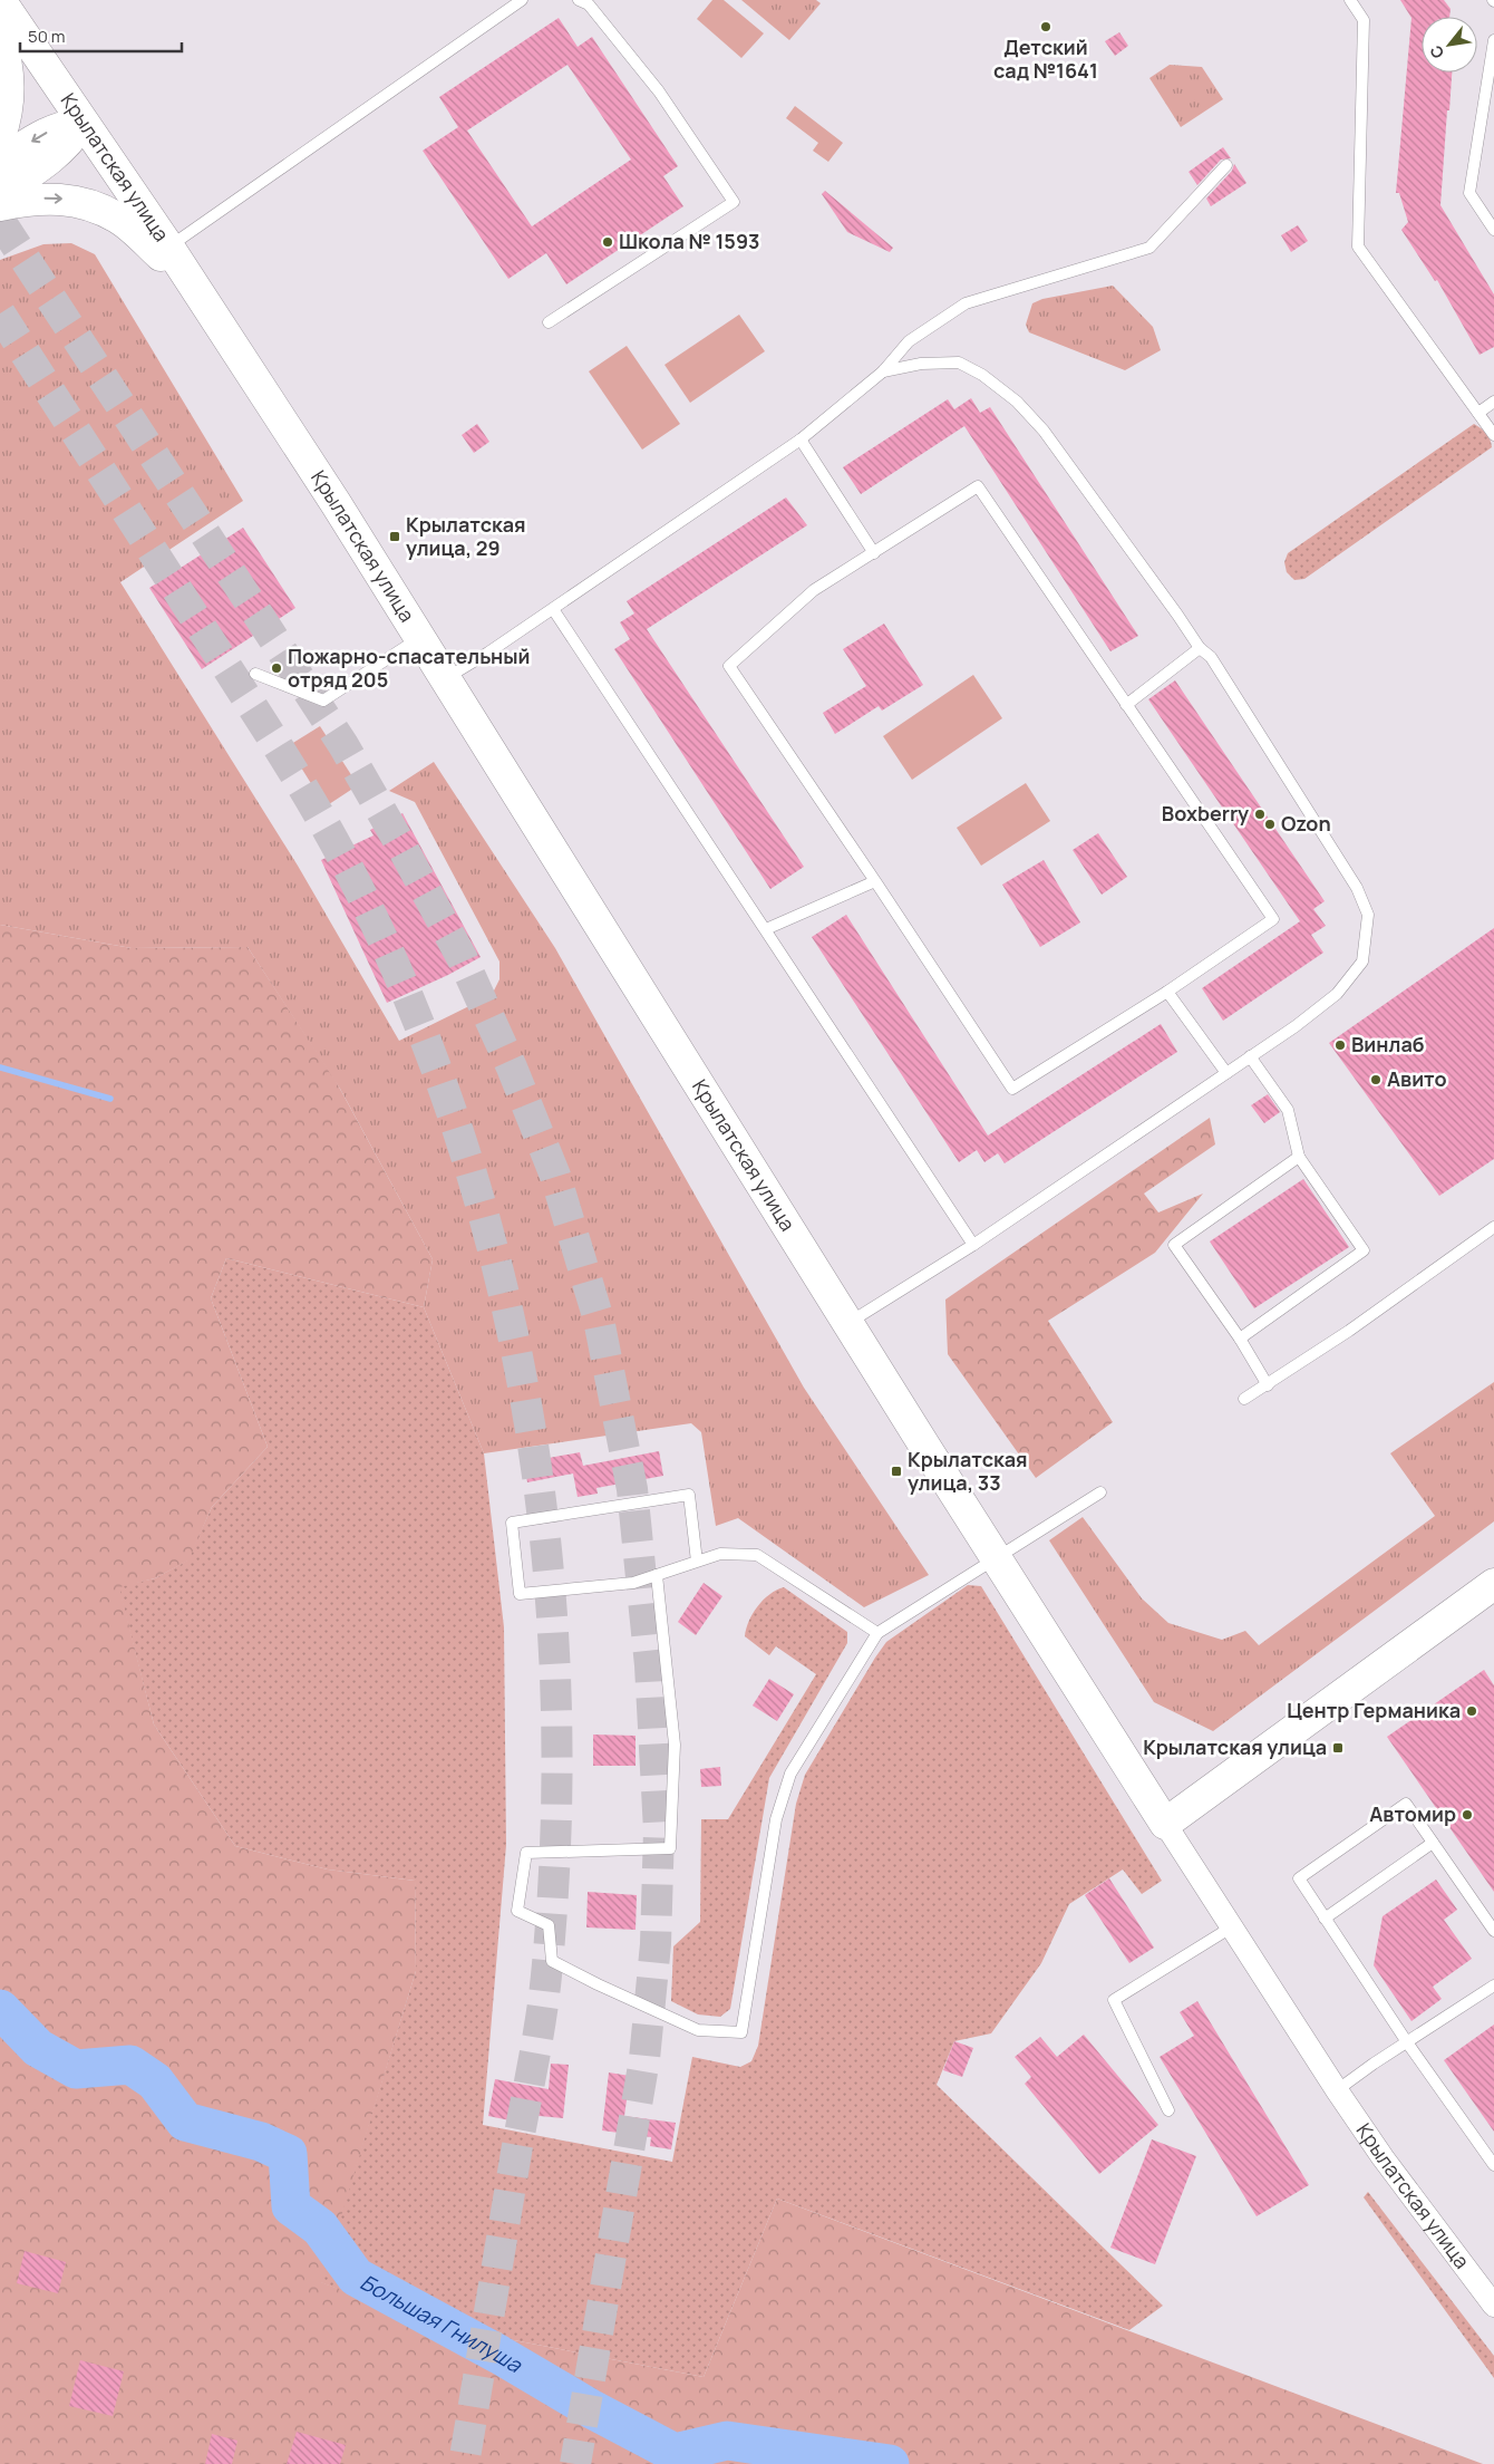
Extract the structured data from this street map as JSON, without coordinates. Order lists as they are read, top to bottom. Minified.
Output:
{"streets":{"main road":["Крылатская улица"]},"water":["Большая Гнилуша"],"places":{"other":["Детский сад №1641","Школа № 1593","Пожарно-спасательный отряд 205","Boxberry","Ozon","Винлаб","Авито","Центр Германика","Автомир"],"transit":["Крылатская улица, 29","Крылатская улица, 33","Крылатская улица"]},"scale_bar":"50 m","north":"bottom left"}
